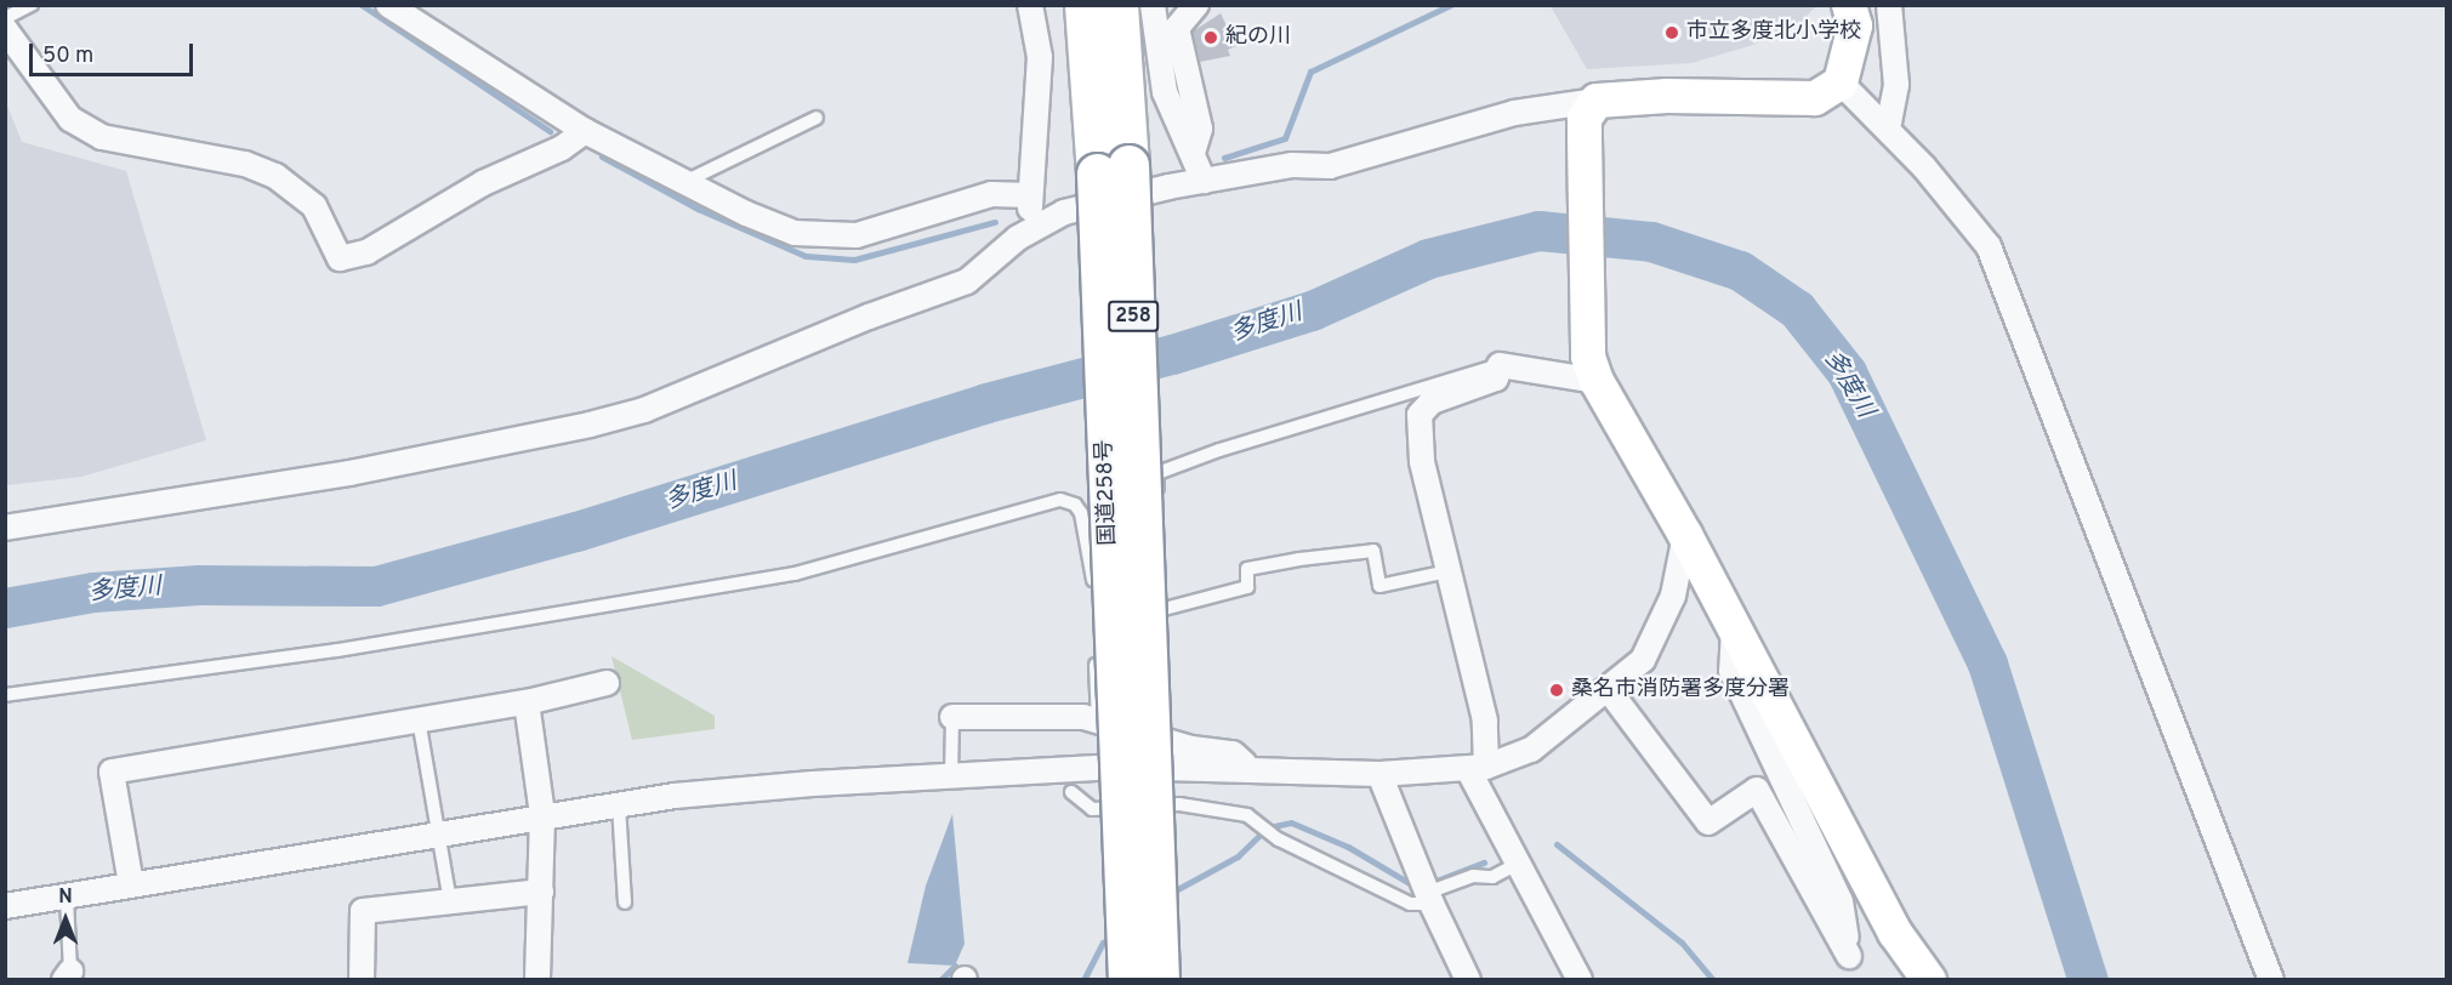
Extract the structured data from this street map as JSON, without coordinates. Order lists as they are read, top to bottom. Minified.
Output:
{"streets":{"highway":["258","国道258号"]},"water":["多度川"],"places":["市立多度北小学校","紀の川","桑名市消防署多度分署"],"scale_bar":"50 m","north":"top"}
